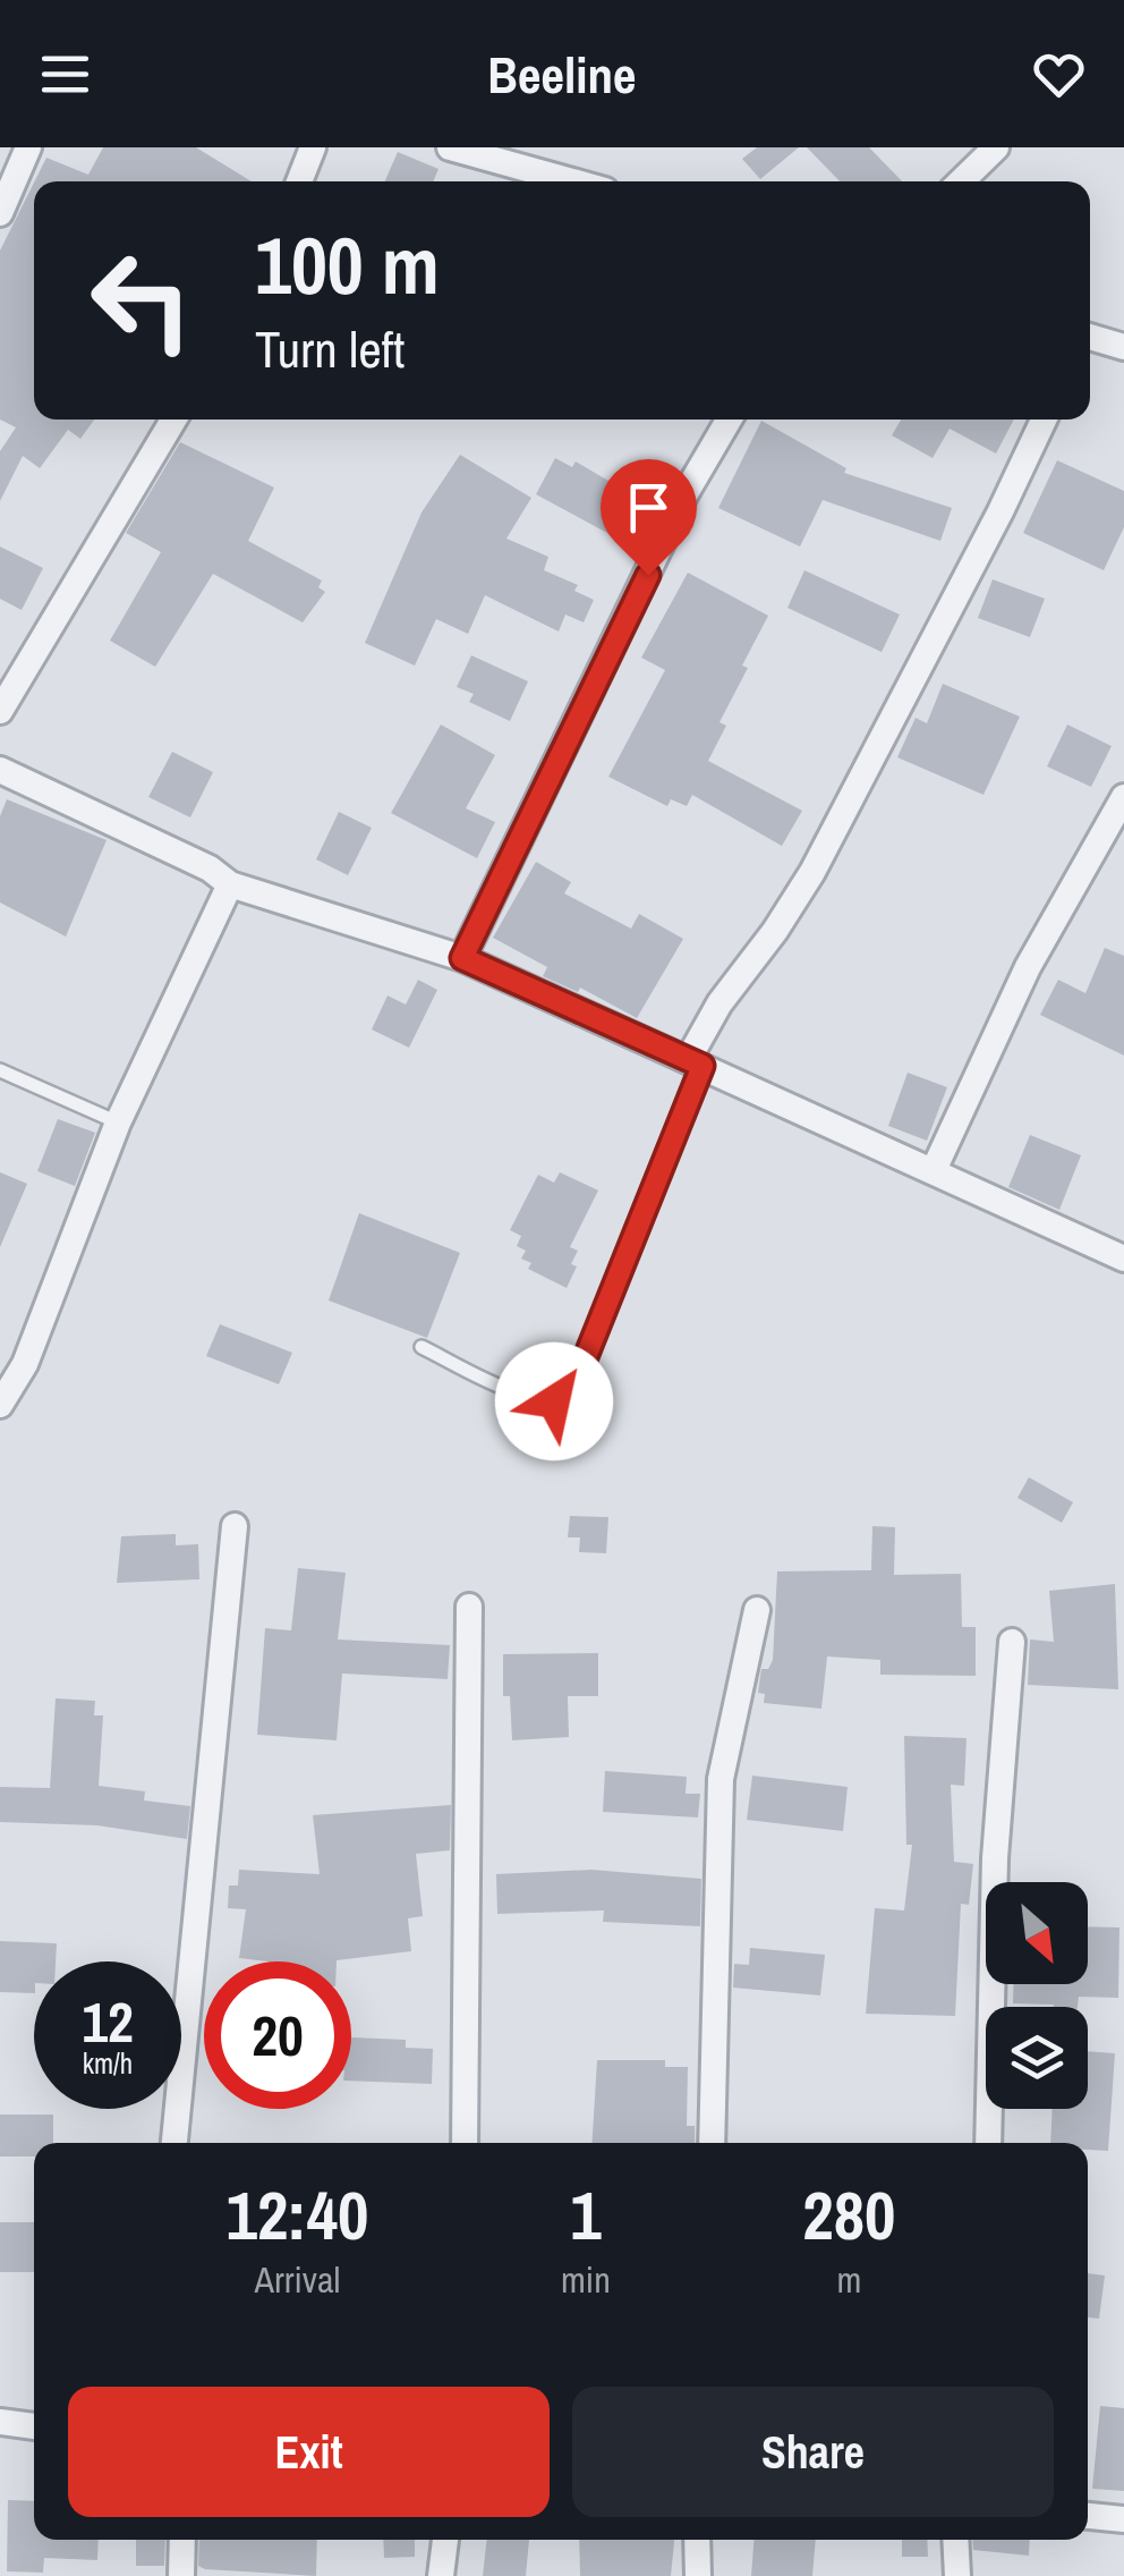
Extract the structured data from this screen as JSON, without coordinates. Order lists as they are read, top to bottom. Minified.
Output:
{"north":"bottom right","page":{"header":"Beeline","turn":["100 m","Turn left"],"speed":"12 km/h","limit":"20","eta":["12:40","Arrival","1","min","280","m"],"buttons":["Exit","Share"]}}
